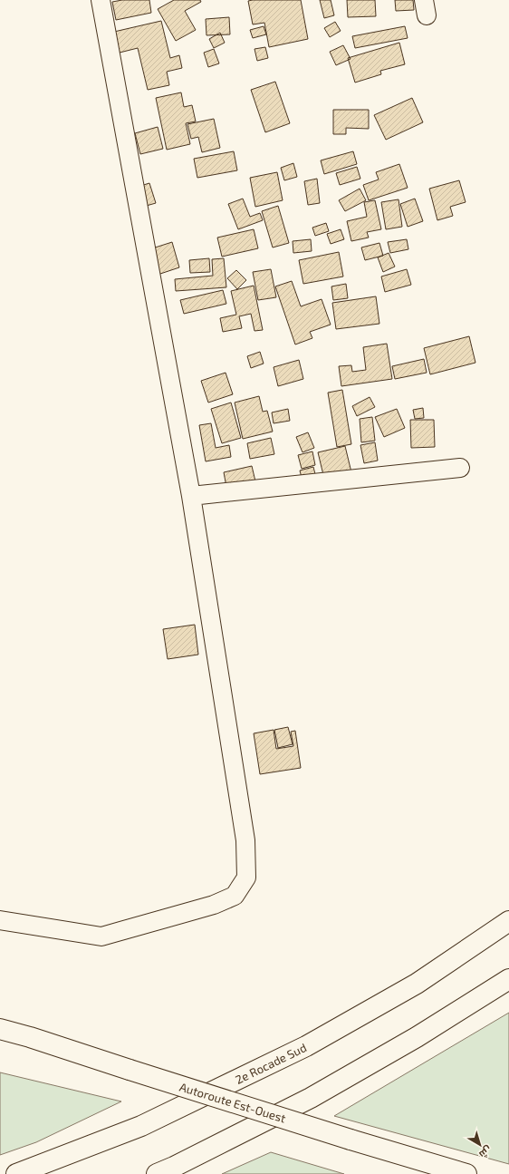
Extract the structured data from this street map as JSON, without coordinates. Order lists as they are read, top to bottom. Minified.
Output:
{"streets":{"highway":["2e Rocade Sud","Autoroute Est-Ouest"]},"north":"bottom right"}
